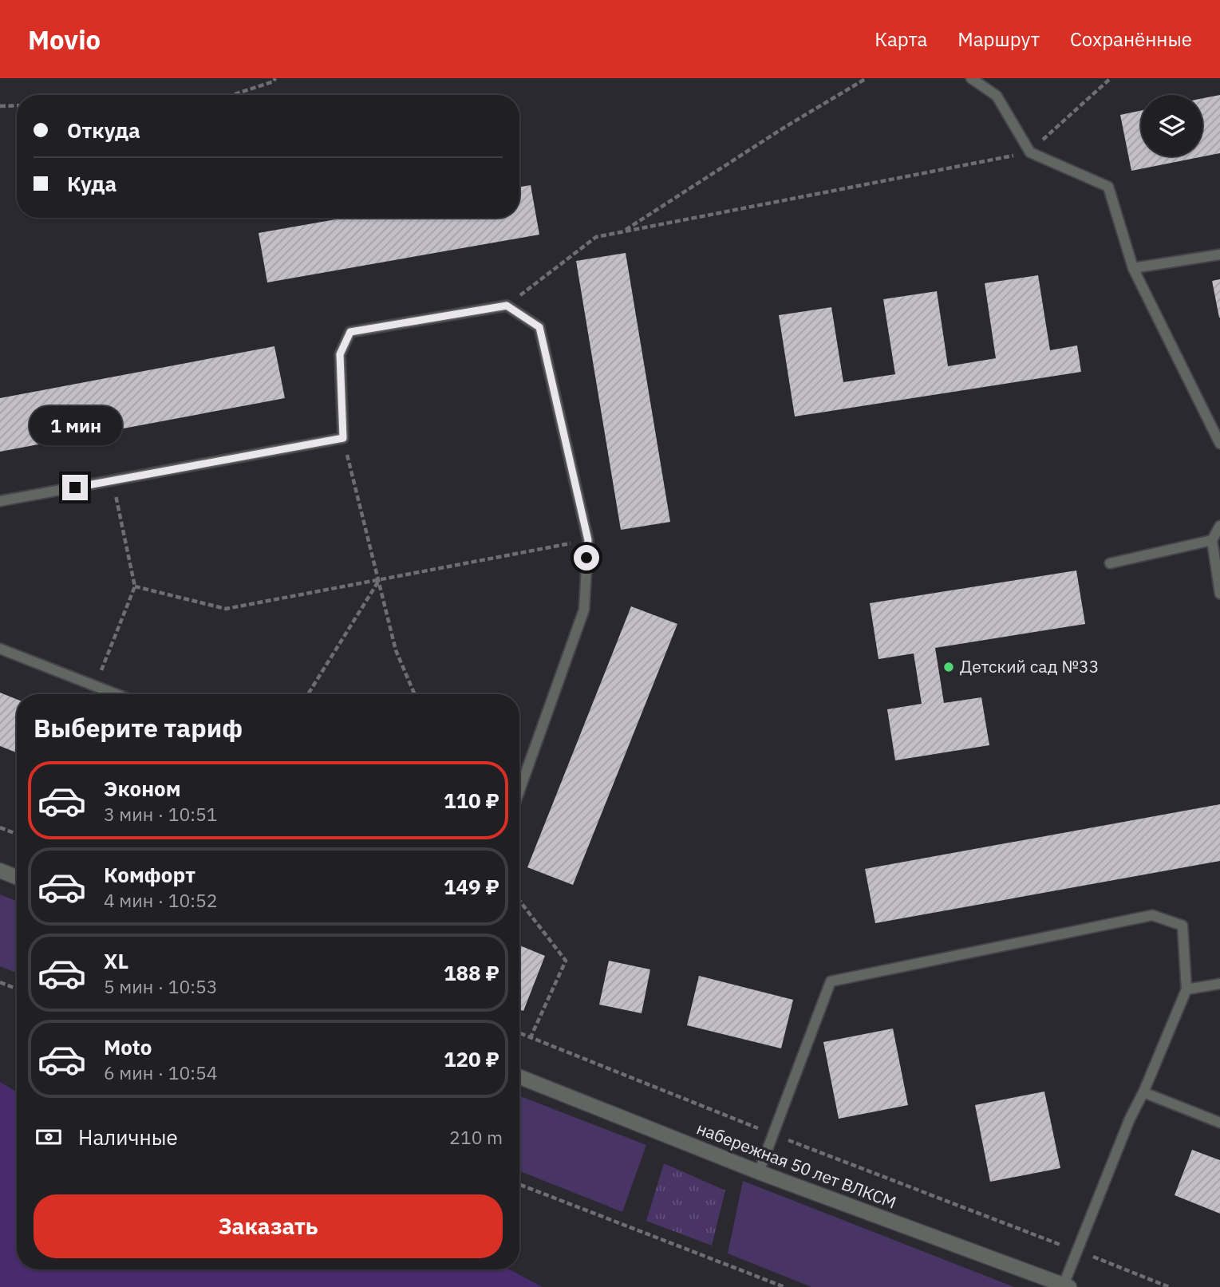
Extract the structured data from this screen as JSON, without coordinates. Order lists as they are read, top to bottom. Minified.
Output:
{"streets":{"street":["набережная 50 лет ВЛКСМ"]},"places":["Детский сад №33"],"page":{"header":"Movio","nav":["Карта","Маршрут","Сохранённые"],"banner":["Откуда","Куда"],"bubble":"1 мин","heading":"Выберите тариф","list":[{"name":"Эконом","note":"3 мин · 10:51","value":"110 ₽"},{"name":"Комфорт","note":"4 мин · 10:52","value":"149 ₽"},{"name":"XL","note":"5 мин · 10:53","value":"188 ₽"},{"name":"Moto","note":"6 мин · 10:54","value":"120 ₽"}],"pay":["Наличные","210 m"],"buttons":"Заказать"}}
